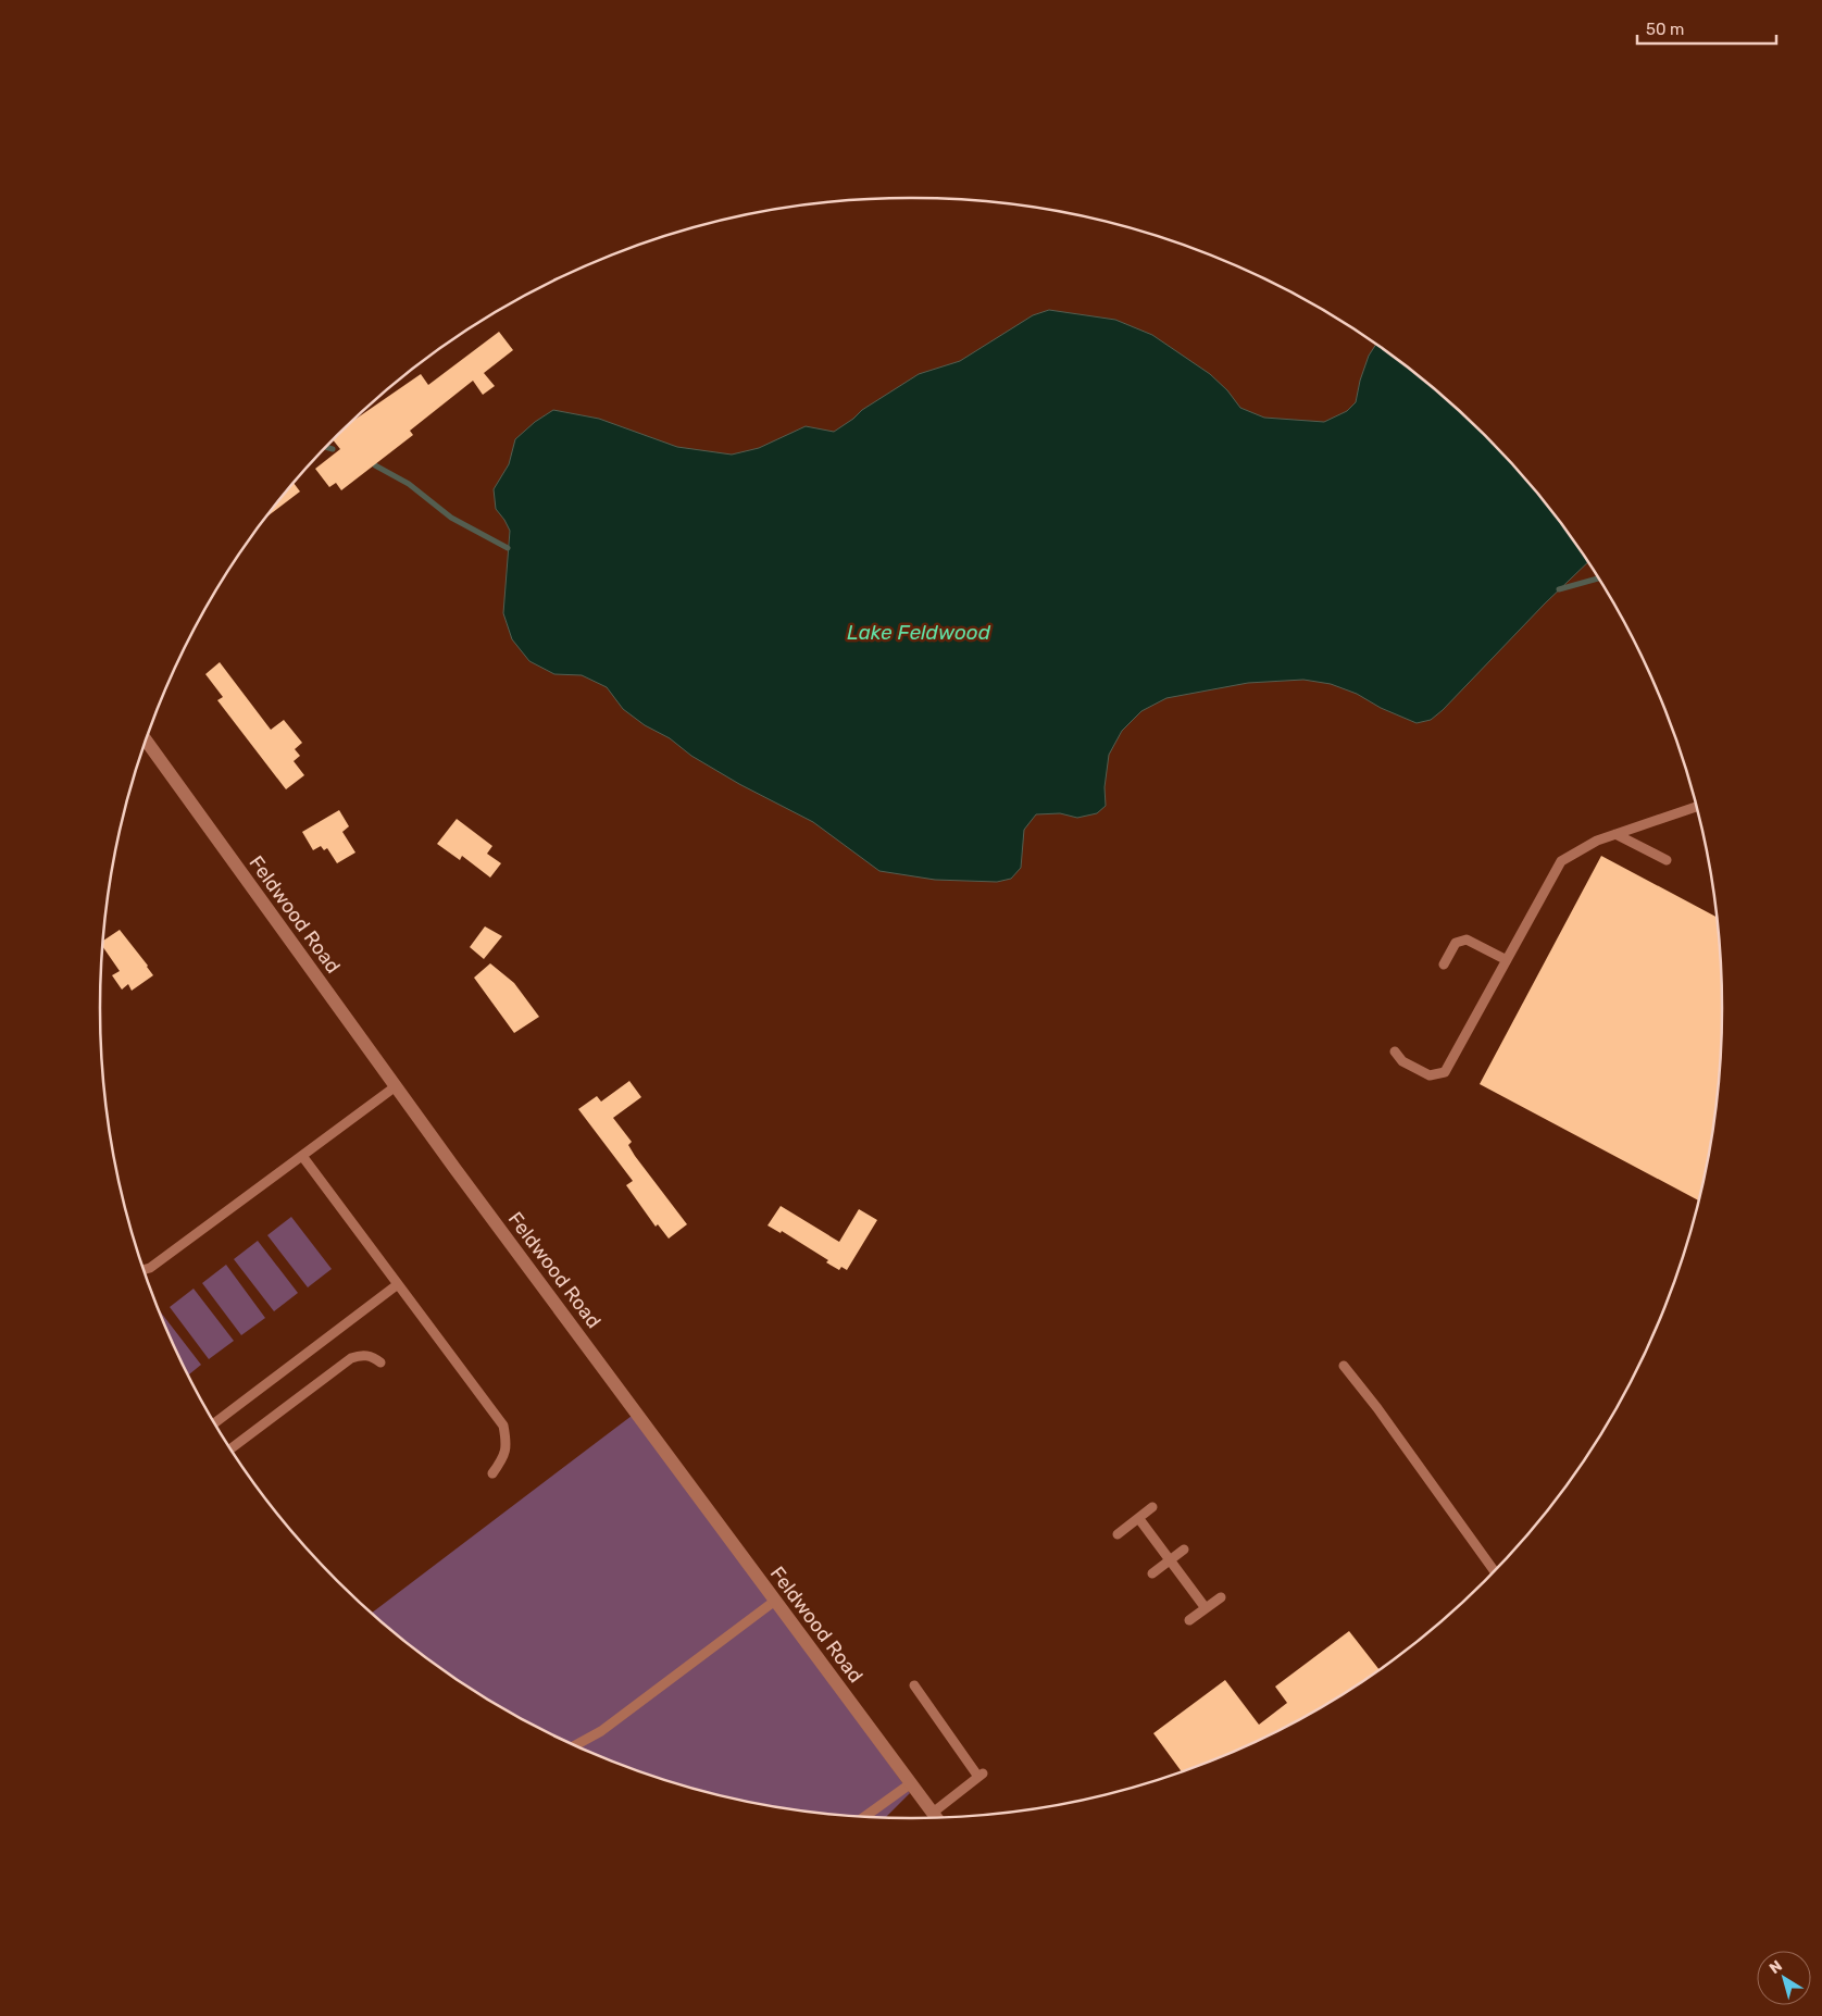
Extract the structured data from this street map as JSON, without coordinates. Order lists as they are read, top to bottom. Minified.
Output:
{"streets":{"street":["Feldwood Road"]},"water":["Lake Feldwood"],"scale_bar":"50 m","north":"top left"}
